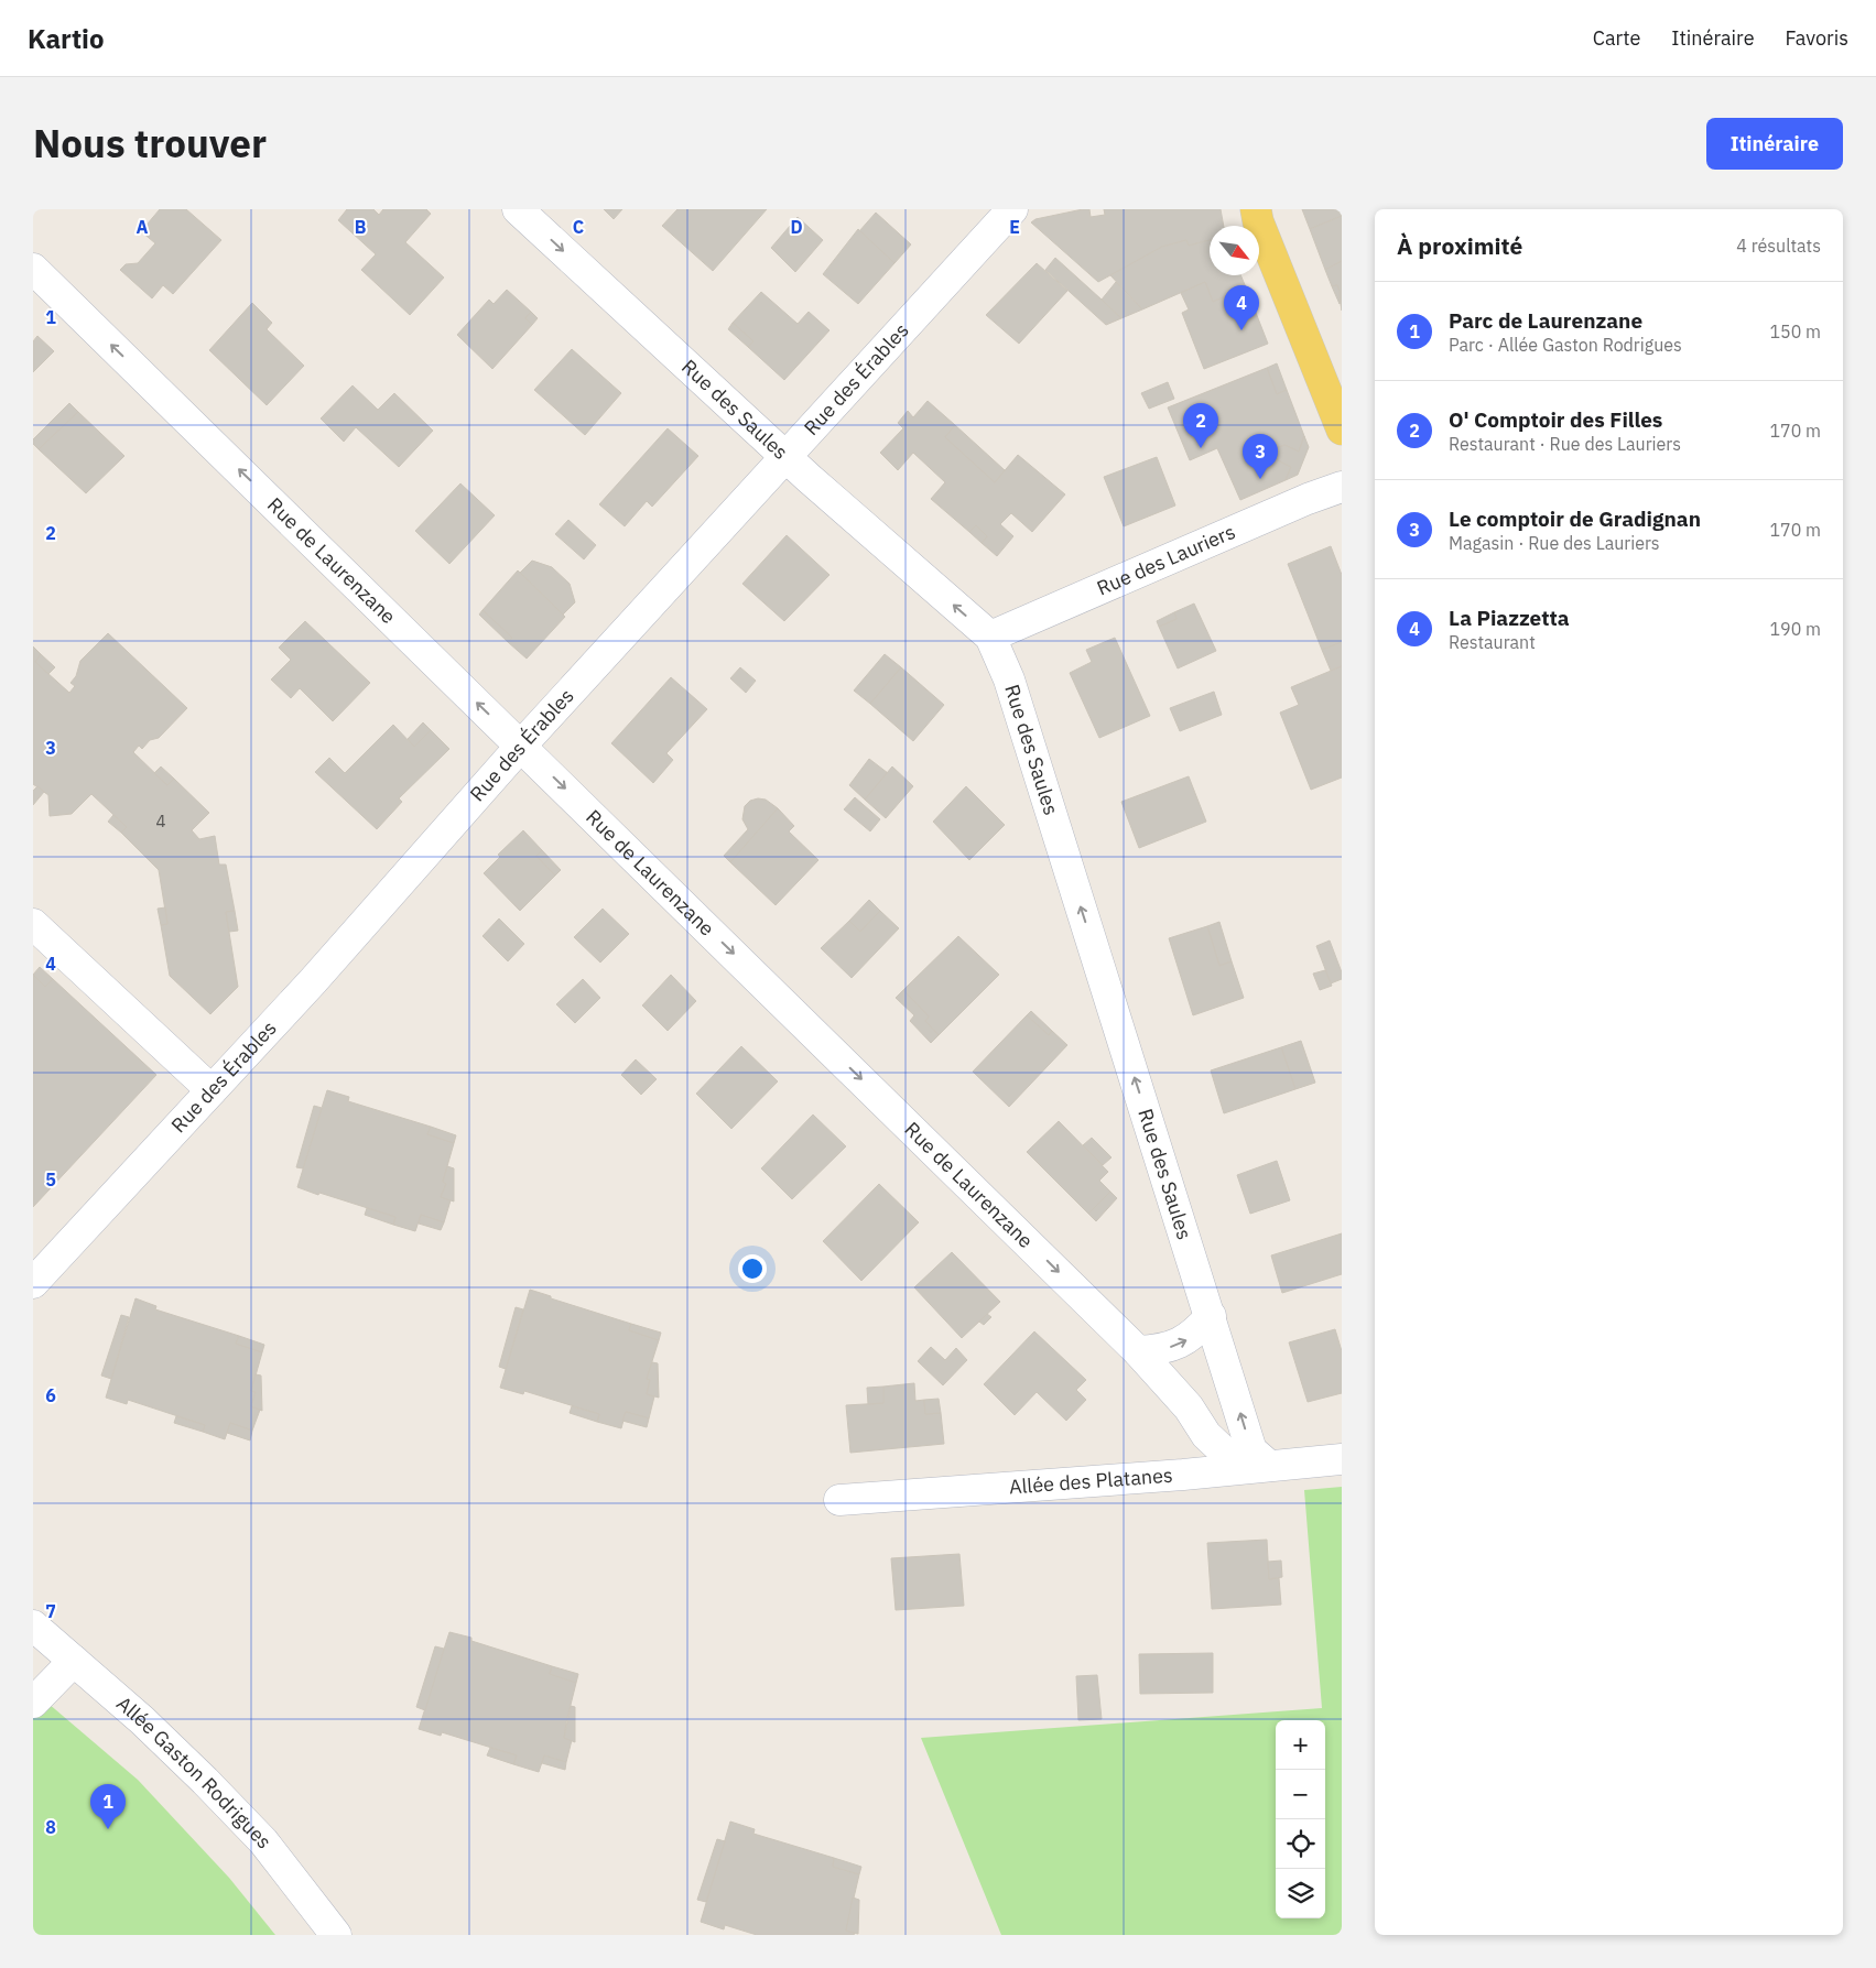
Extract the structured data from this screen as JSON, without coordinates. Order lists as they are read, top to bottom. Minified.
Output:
{"streets":{"street":["Rue des Érables","Rue des Saules","Rue de Laurenzane","Rue des Lauriers","Allée des Platanes","Allée Gaston Rodrigues"]},"crossings":[["Rue des Érables","Rue des Saules"],["Rue des Érables","Rue de Laurenzane"],["Rue des Saules","Rue de Laurenzane"],["Rue des Saules","Rue des Lauriers"],["Rue des Saules","Allée des Platanes"],["Rue de Laurenzane","Allée des Platanes"]],"house_numbers":["4"],"north":"bottom right","page":{"header":"Kartio","nav":["Carte","Itinéraire","Favoris"],"title":"Nous trouver","buttons":"Itinéraire","heading":["À proximité","4 résultats"],"list":[{"mark":"1","name":"Parc de Laurenzane","note":"Parc · Allée Gaston Rodrigues","value":"150 m"},{"mark":"2","name":"O' Comptoir des Filles","note":"Restaurant · Rue des Lauriers","value":"170 m"},{"mark":"3","name":"Le comptoir de Gradignan","note":"Magasin · Rue des Lauriers","value":"170 m"},{"mark":"4","name":"La Piazzetta","note":"Restaurant","value":"190 m"}],"pins":["4","2","3","1"],"map_buttons":["+","−"]},"grid":{"columns":["A","B","C","D","E"],"rows":["1","2","3","4","5","6","7","8"]}}
